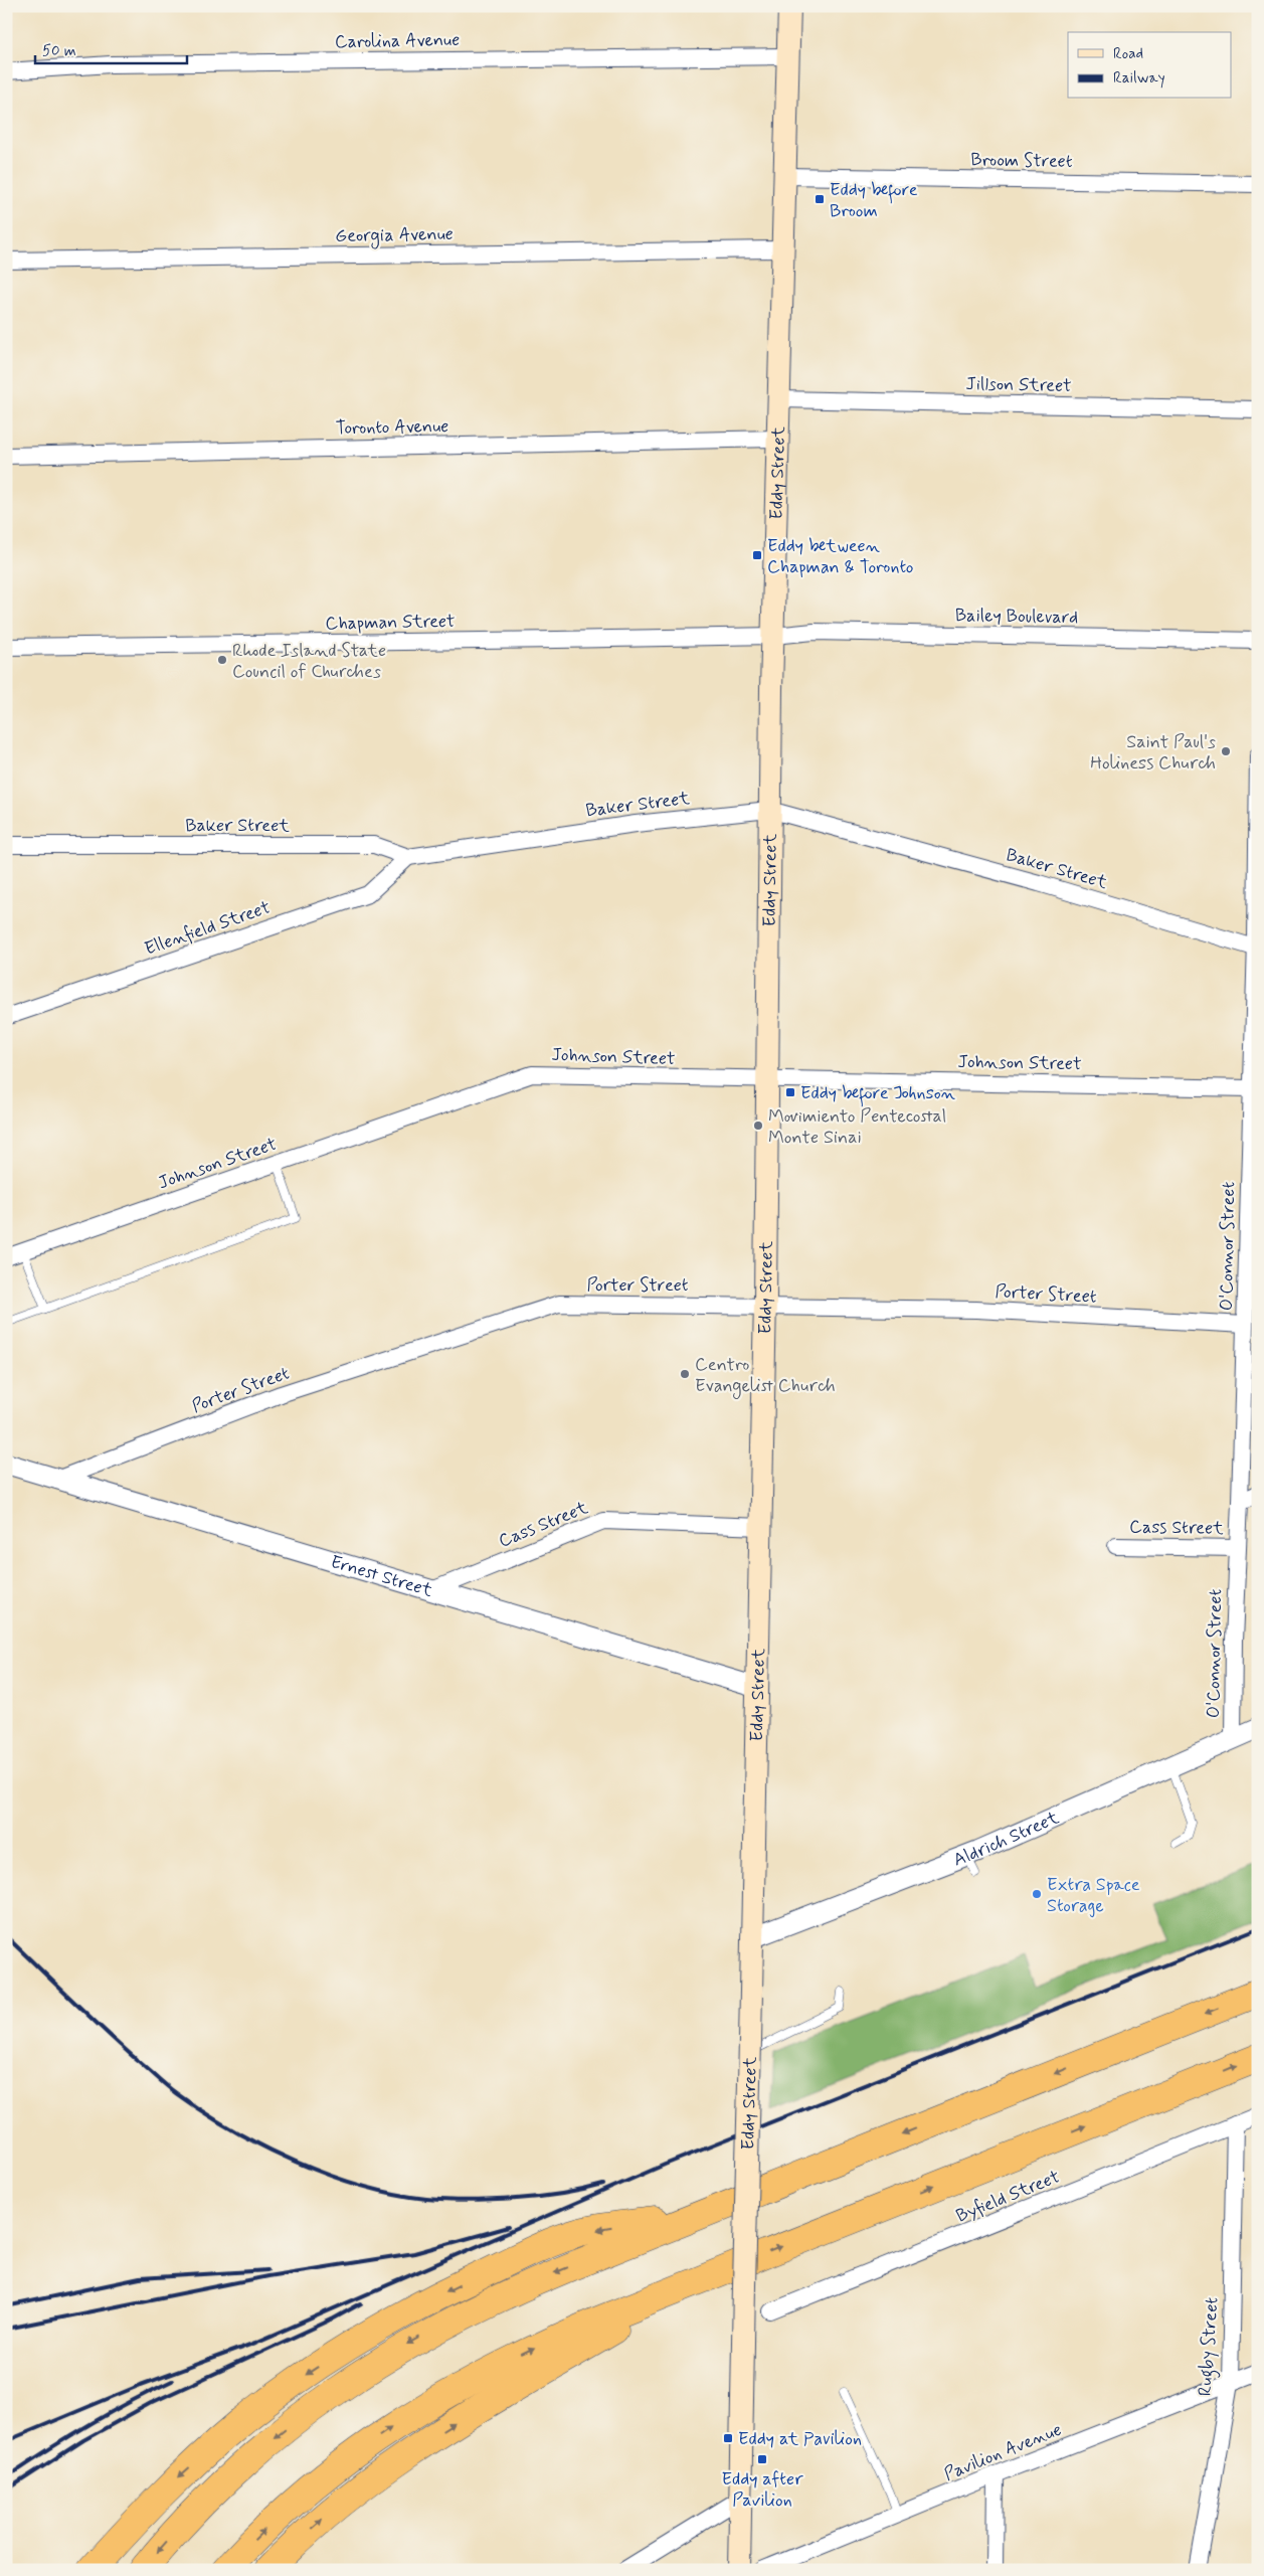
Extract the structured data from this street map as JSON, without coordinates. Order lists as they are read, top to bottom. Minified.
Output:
{"streets":{"main road":["Eddy Street"],"street":["Carolina Avenue","Broom Street","Georgia Avenue","Jillson Street","Toronto Avenue","Bailey Boulevard","Chapman Street","Baker Street","Ellenfield Street","Johnson Street","O'Connor Street","Porter Street","Cass Street","Ernest Street","Aldrich Street","Byfield Street","Rugby Street","Pavilion Avenue"]},"crossings":[["Carolina Avenue","Eddy Street"],["Broom Street","Eddy Street"],["Georgia Avenue","Eddy Street"],["Jillson Street","Eddy Street"],["Toronto Avenue","Eddy Street"],["Eddy Street","Bailey Boulevard"],["Eddy Street","Chapman Street"],["Eddy Street","Baker Street"],["Eddy Street","Johnson Street"],["Eddy Street","Porter Street"],["Eddy Street","Cass Street"],["Eddy Street","Ernest Street"],["Eddy Street","Aldrich Street"],["Bailey Boulevard","Chapman Street"],["Baker Street","Ellenfield Street"],["Baker Street","O'Connor Street"],["Johnson Street","O'Connor Street"],["O'Connor Street","Porter Street"],["O'Connor Street","Cass Street"],["O'Connor Street","Aldrich Street"],["Porter Street","Ernest Street"],["Cass Street","Ernest Street"],["Byfield Street","Rugby Street"],["Rugby Street","Pavilion Avenue"]],"places":{"transit":["Eddy before Broom","Eddy between Chapman & Toronto","Eddy before Johnson","Eddy at Pavilion","Eddy after Pavilion"],"other":["Rhode Island State Council of Churches","Saint Paul's Holiness Church","Movimiento Pentecostal Monte Sinai","Centro Evangelist Church","Extra Space Storage"]},"legend":["Road","Railway"],"scale_bar":"50 m"}
